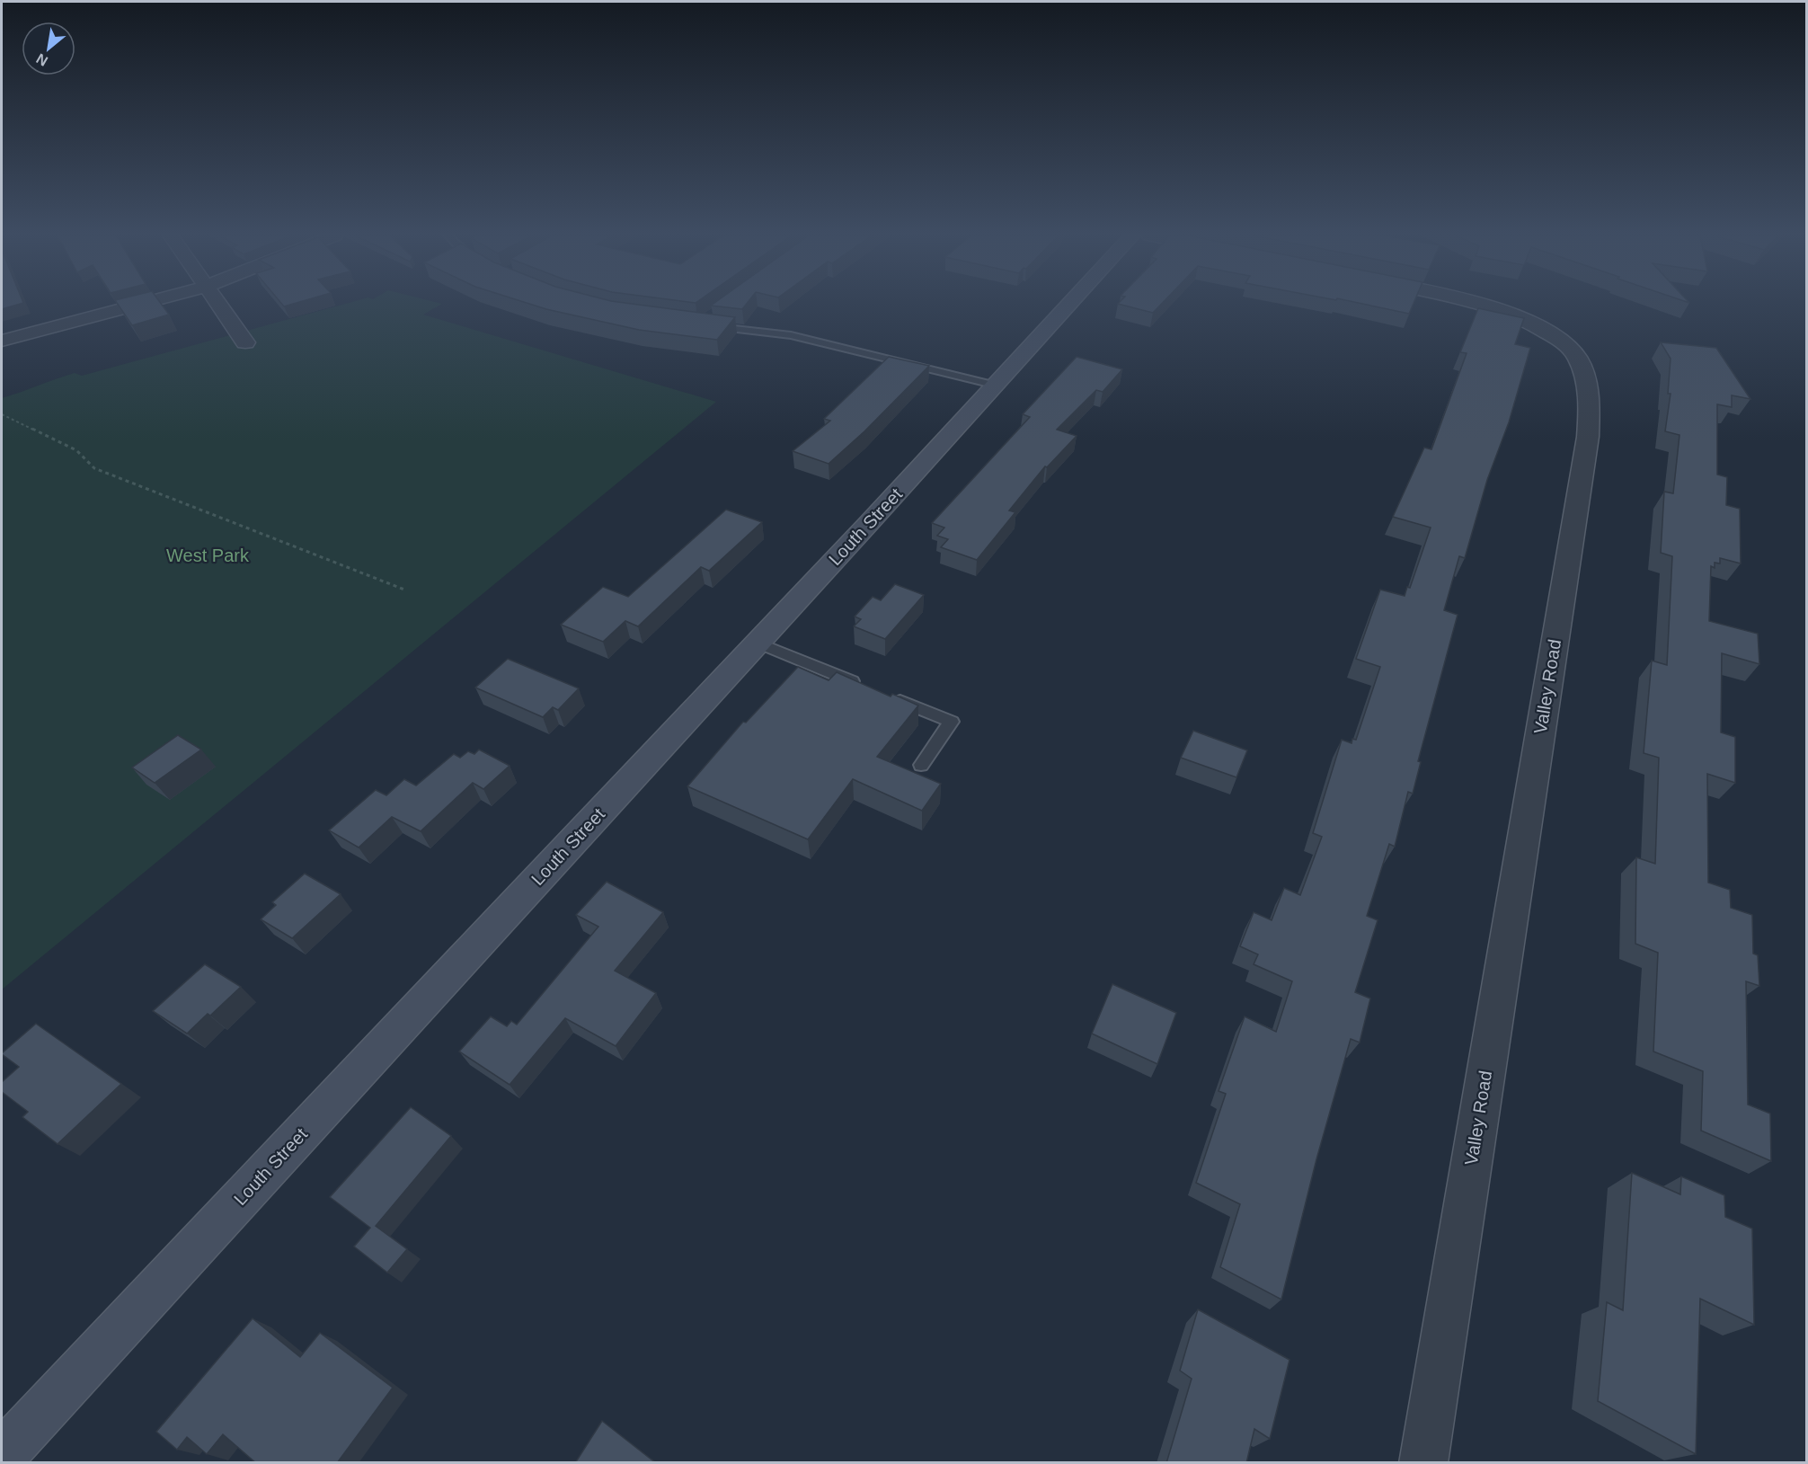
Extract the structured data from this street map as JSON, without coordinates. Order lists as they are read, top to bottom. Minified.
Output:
{"streets":{"main road":["Louth Street"],"street":["Valley Road"]},"parks":["West Park"],"north":"bottom left"}
